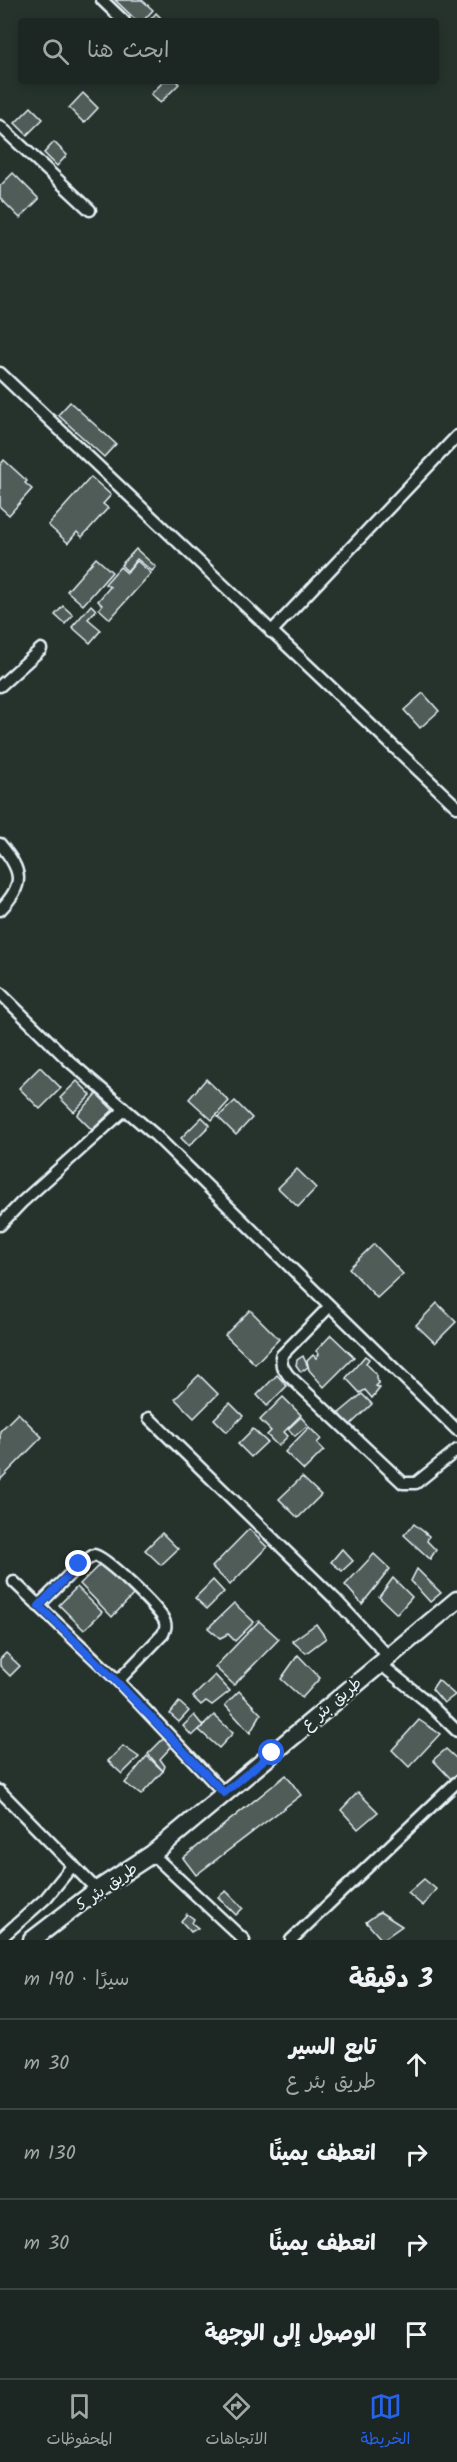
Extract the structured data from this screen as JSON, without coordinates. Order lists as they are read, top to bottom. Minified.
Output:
{"streets":{"street":["طريق بئر ع","طريق بئر 5"]},"crossings":[["طريق بئر ع","طريق بئر 5"]],"page":{"search":"ابحث هنا","heading":["3 دقيقة","سيرًا · 190 m"],"list":[["تابع السير","طريق بئر ع","30 m"],["انعطف يمينًا","130 m"],["انعطف يمينًا","30 m"],"الوصول إلى الوجهة"],"nav":["الخريطة","الاتجاهات","المحفوظات"]}}
